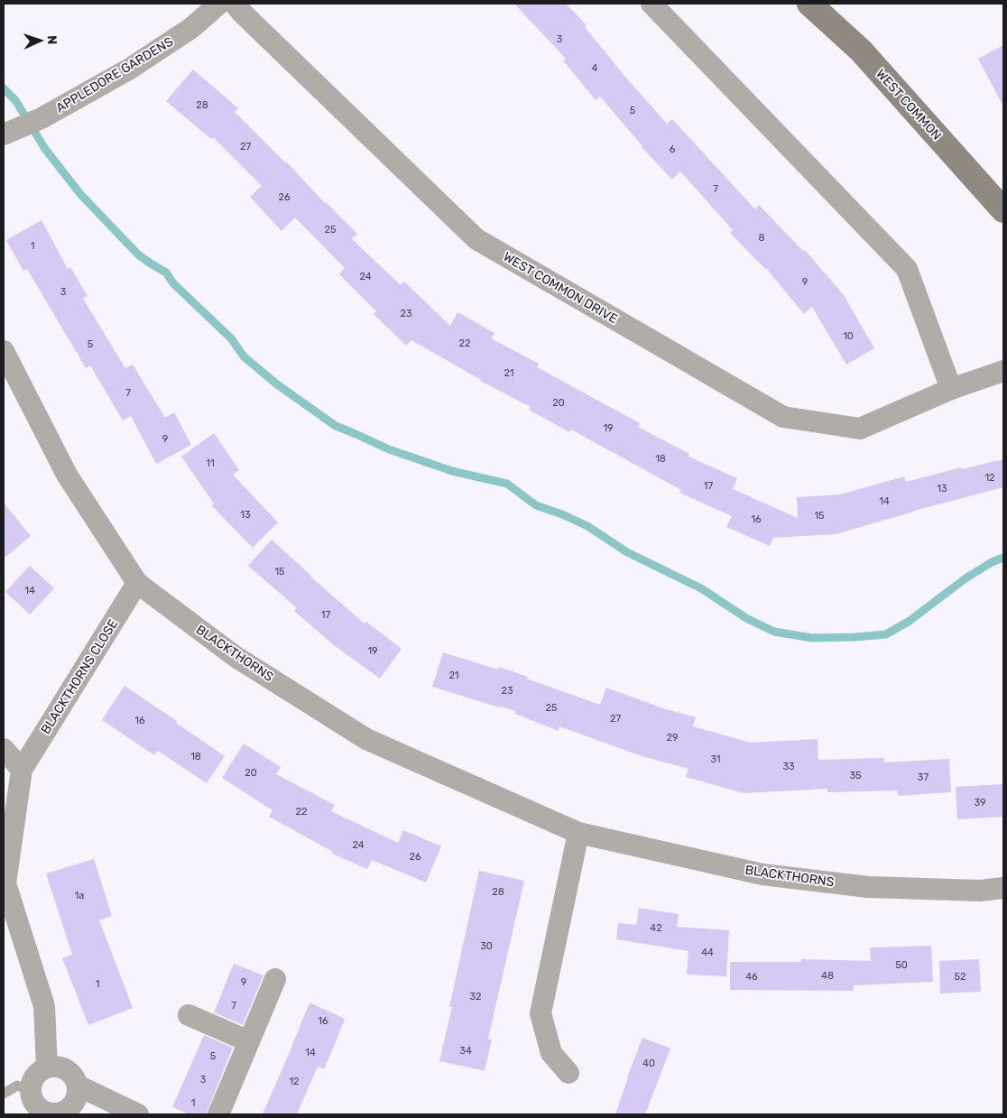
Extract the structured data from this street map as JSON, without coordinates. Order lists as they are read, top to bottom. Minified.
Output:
{"streets":{"main road":["WEST COMMON"],"street":["APPLEDORE GARDENS","WEST COMMON DRIVE","BLACKTHORNS","BLACKTHORNS CLOSE"]},"crossings":[["BLACKTHORNS","BLACKTHORNS CLOSE"]],"house_numbers":["3","4","28","5","27","6","7","26","25","8","1","24","9","3","23","10","22","5","21","7","20","19","9","18","11","12","17","13","14","13","15","16","15","14","17","19","21","23","25","27","16","29","18","31","33","20","35","37","39","22","24","26","28","1a","42","30","44","50","48","46","52","9","1","32","7","16","34","14","5","40","3","12","1"],"north":"right"}
